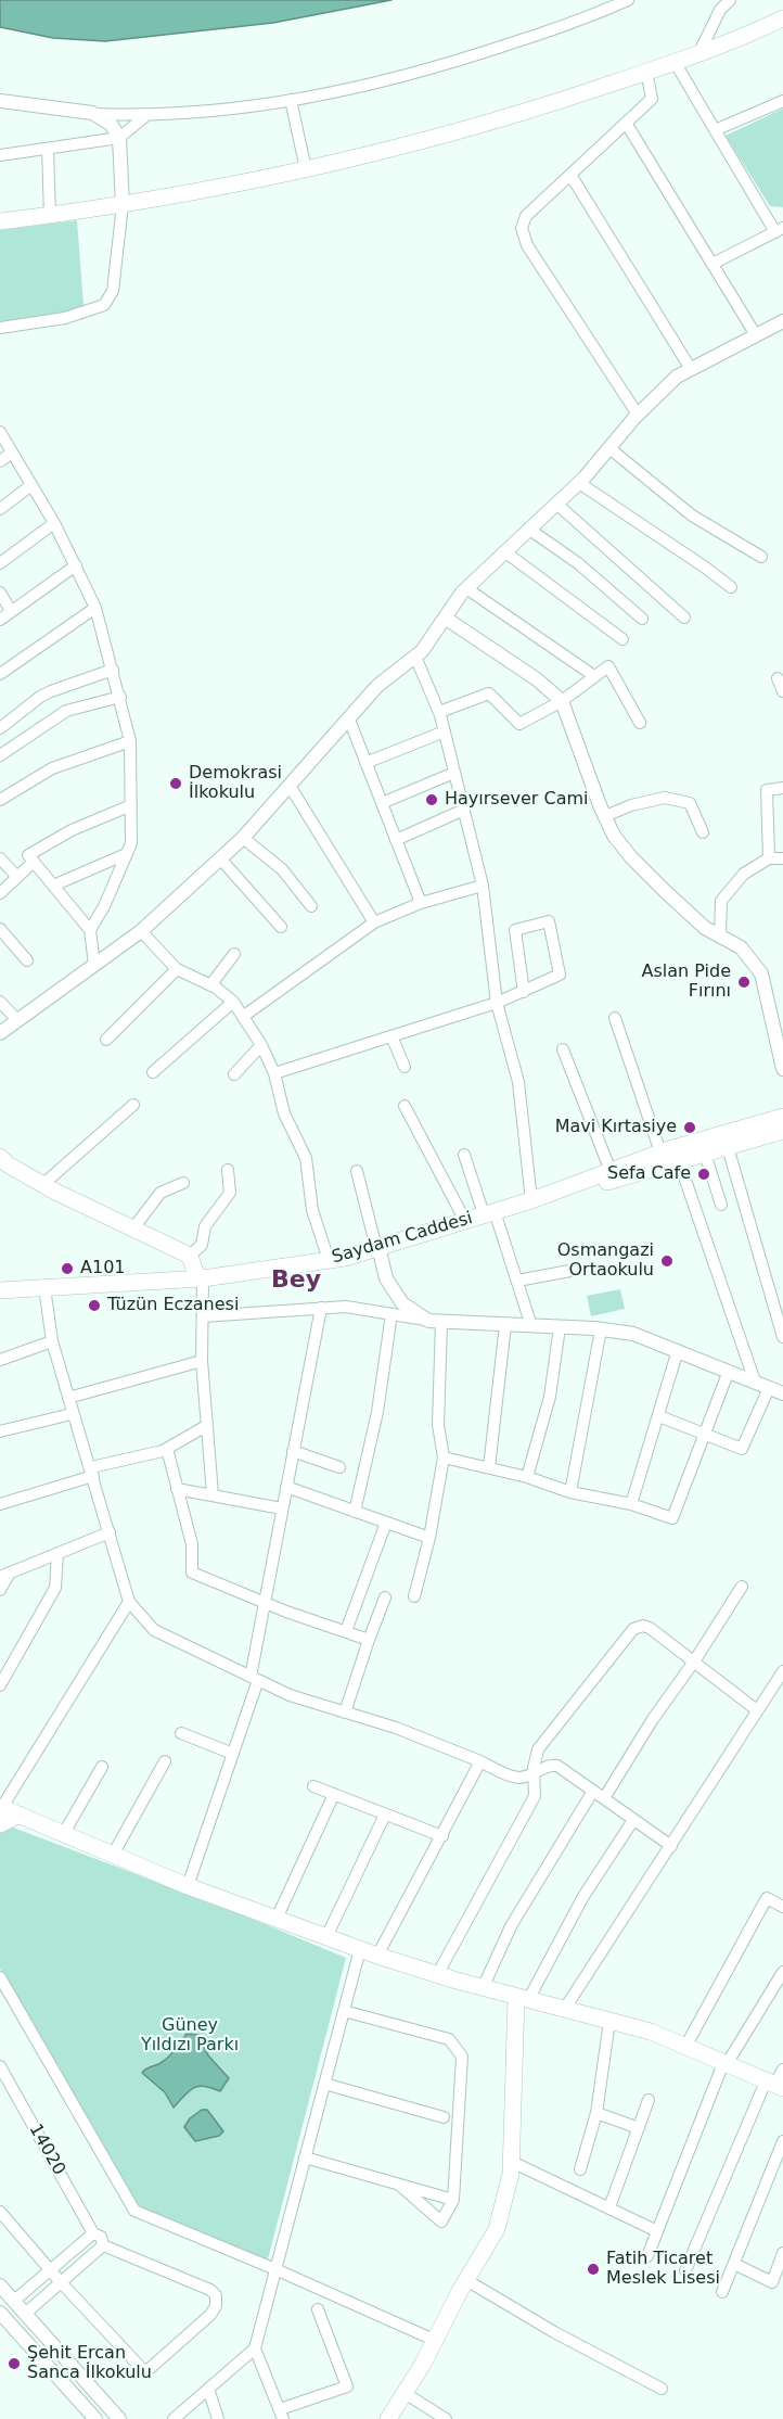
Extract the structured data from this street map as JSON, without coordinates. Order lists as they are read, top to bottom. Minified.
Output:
{"streets":{"main road":["Saydam Caddesi"],"street":["14020"]},"districts":["Bey"],"parks":["Güney Yıldızı Parkı"],"places":["Demokrasi İlkokulu","Hayırsever Cami","Aslan Pide Fırını","Mavi Kırtasiye","Sefa Cafe","Osmangazi Ortaokulu","A101","Tüzün Eczanesi","Fatih Ticaret Meslek Lisesi","Şehit Ercan Sanca İlkokulu"]}
